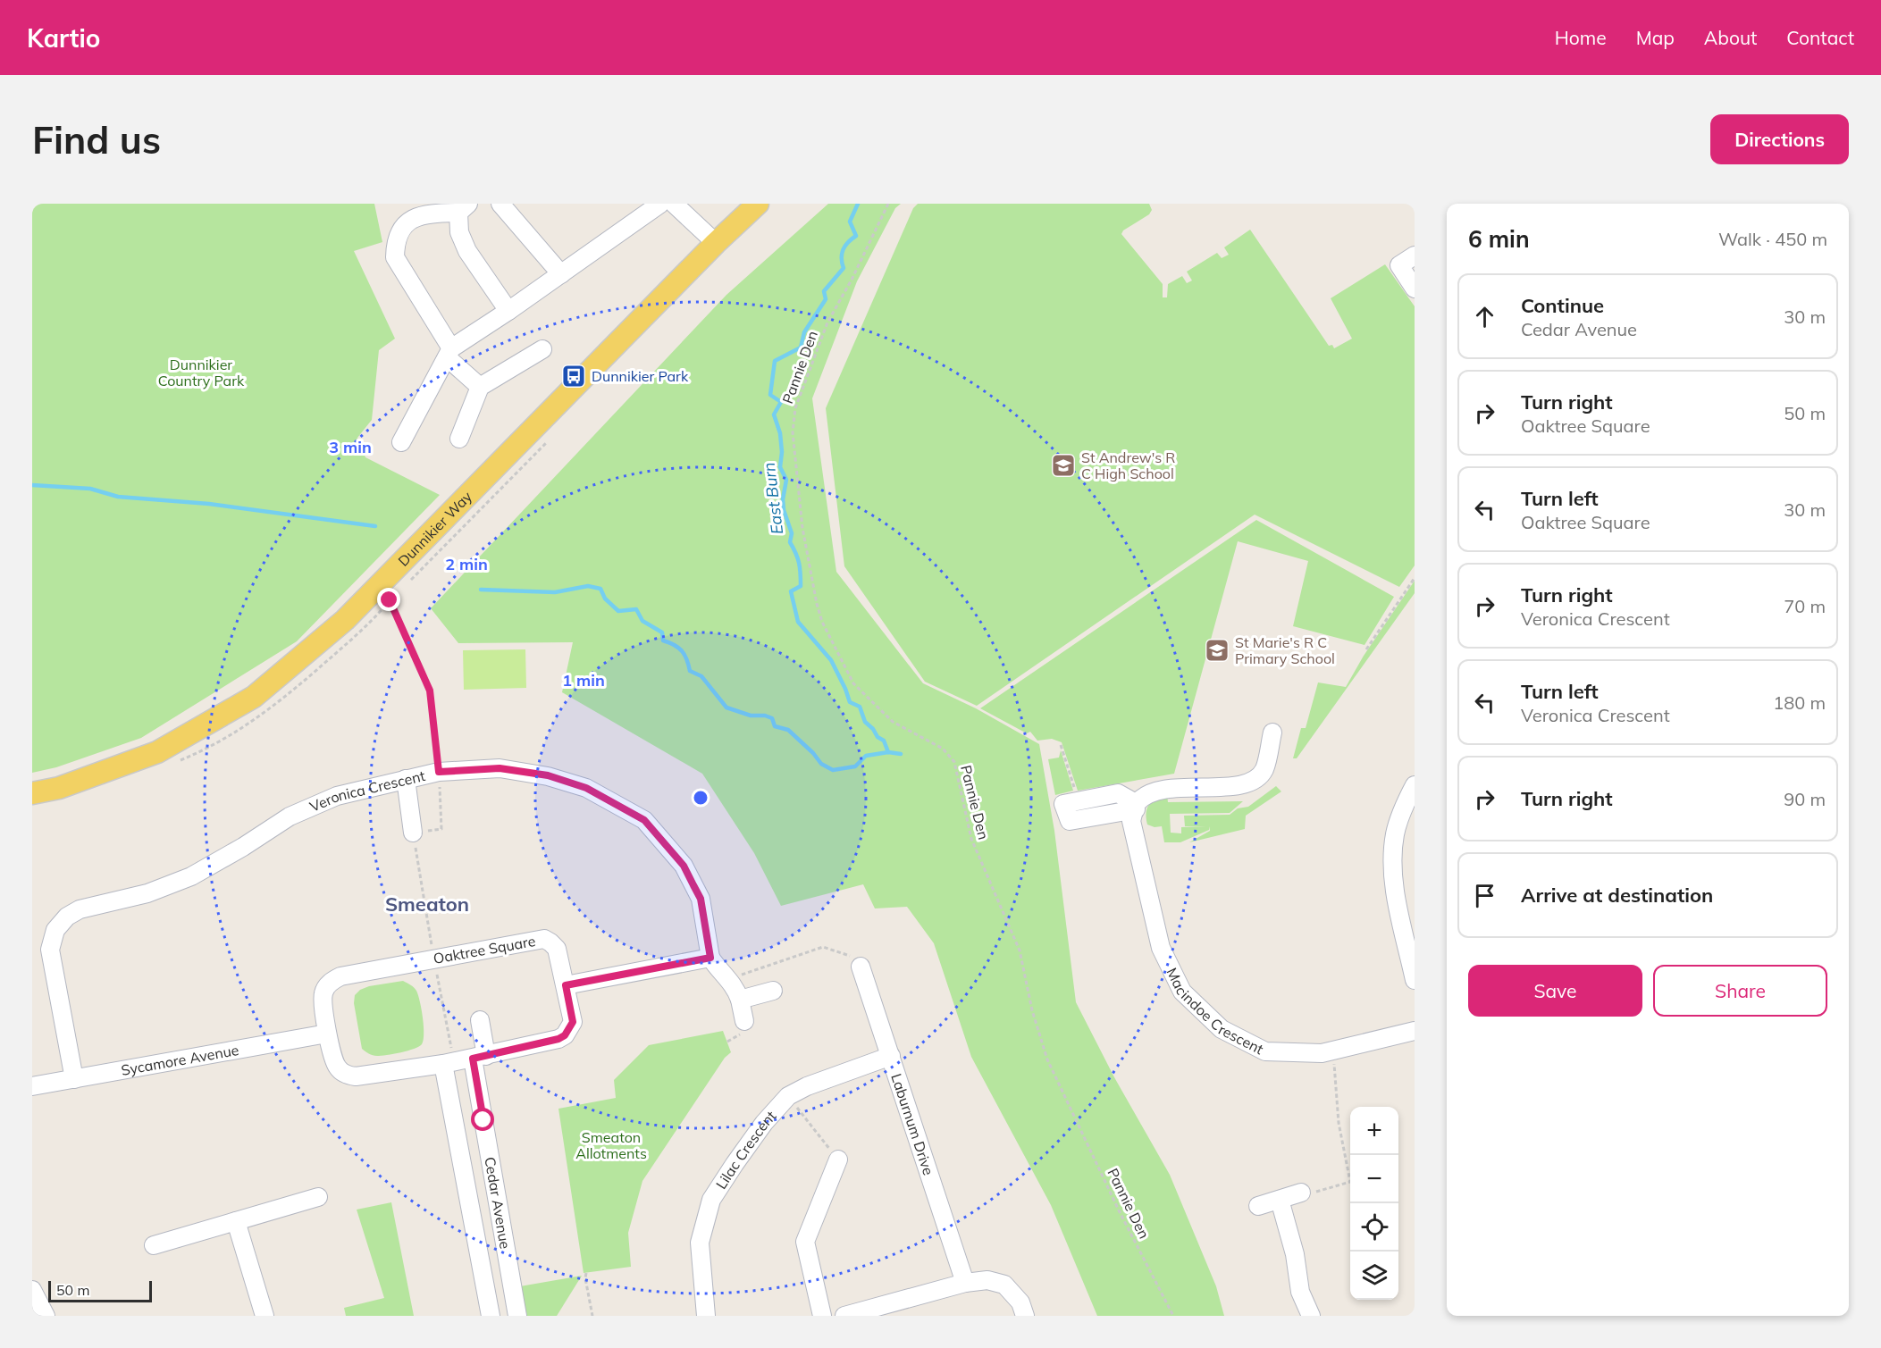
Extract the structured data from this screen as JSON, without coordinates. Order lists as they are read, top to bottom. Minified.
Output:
{"streets":{"main road":["Dunnikier Way"],"street":["Veronica Crescent","Oaktree Square","Macindoe Crescent","Sycamore Avenue","Laburnum Drive","Lilac Crescent","Cedar Avenue"],"path":["Pannie Den"]},"crossings":[["Veronica Crescent","Sycamore Avenue"],["Oaktree Square","Sycamore Avenue"],["Oaktree Square","Cedar Avenue"],["Laburnum Drive","Lilac Crescent"]],"districts":["Smeaton"],"water":["East Burn"],"parks":["Dunnikier Country Park","Smeaton Allotments"],"places":{"bus stop":["Dunnikier Park"],"school or university":["St Andrew's R C High School","St Marie's R C Primary School"]},"scale_bar":"50 m","page":{"header":"Kartio","nav":["Home","Map","About","Contact"],"buttons":["Directions",["Save","Share"]],"title":"Find us","heading":["6 min","Walk · 450 m"],"list":[["Continue","Cedar Avenue","30 m"],["Turn right","Oaktree Square","50 m"],["Turn left","Oaktree Square","30 m"],["Turn right","Veronica Crescent","70 m"],["Turn left","Veronica Crescent","180 m"],["Turn right","90 m"],"Arrive at destination"],"map_buttons":["+","−"],"scale":"50 m"},"rings":["3 min","2 min","1 min"]}
